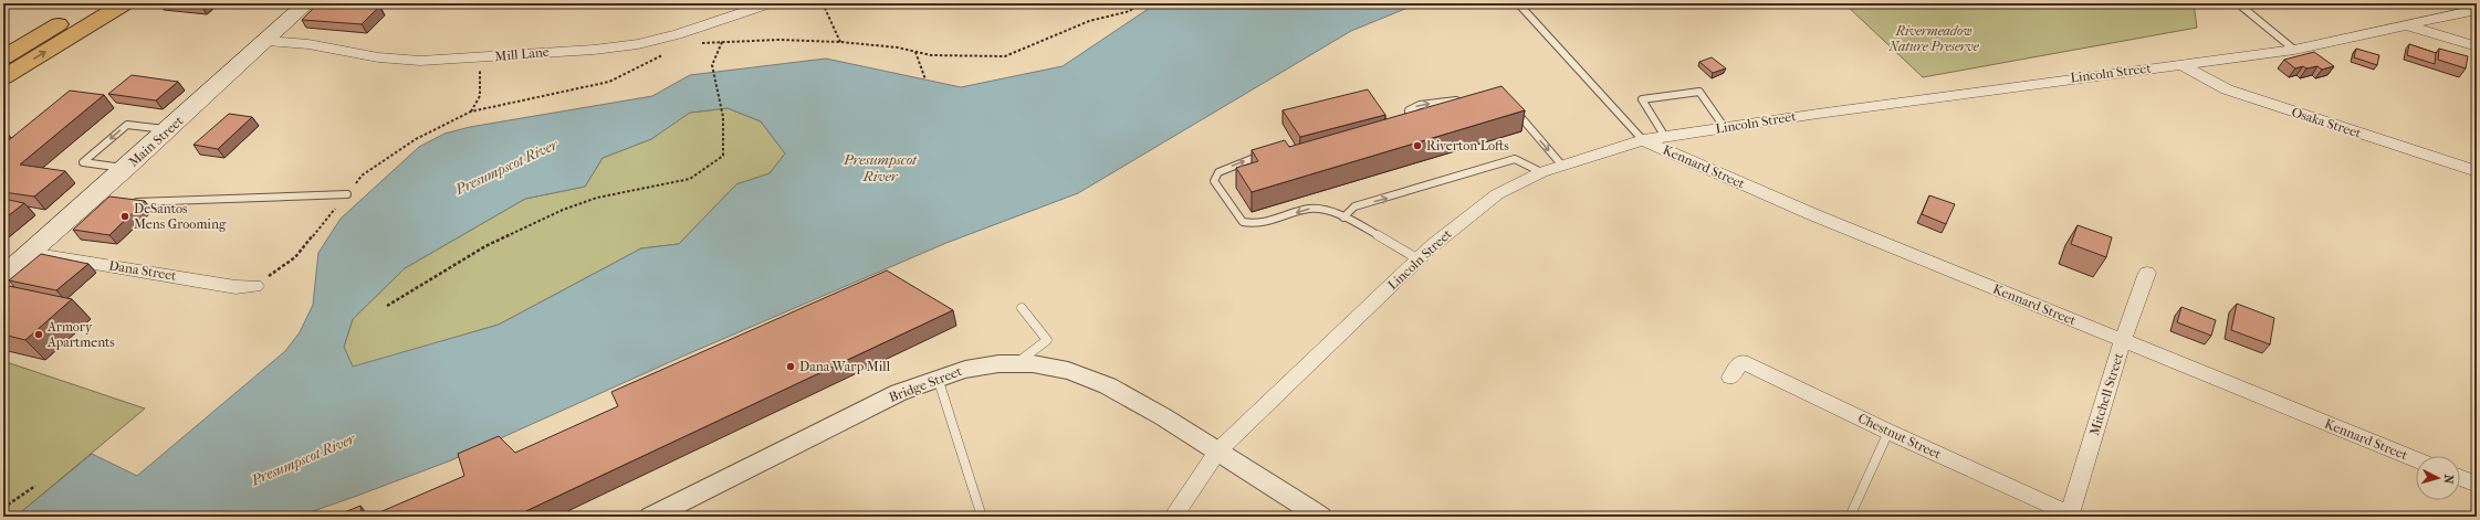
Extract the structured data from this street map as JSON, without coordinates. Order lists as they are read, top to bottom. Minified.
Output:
{"streets":{"main road":["Main Street"],"street":["Mill Lane","Lincoln Street","Osaka Street","Kennard Street","Dana Street","Bridge Street","Mitchell Street","Chestnut Street"]},"crossings":[["Mill Lane","Main Street"],["Lincoln Street","Osaka Street"],["Lincoln Street","Kennard Street"],["Lincoln Street","Bridge Street"],["Main Street","Dana Street"],["Kennard Street","Mitchell Street"],["Mitchell Street","Chestnut Street"]],"water":["Presumpscot River"],"parks":["Rivermeadow Nature Preserve"],"places":["Riverton Lofts","DeSantos Mens Grooming","Armory Apartments","Dana Warp Mill"],"north":"right"}
